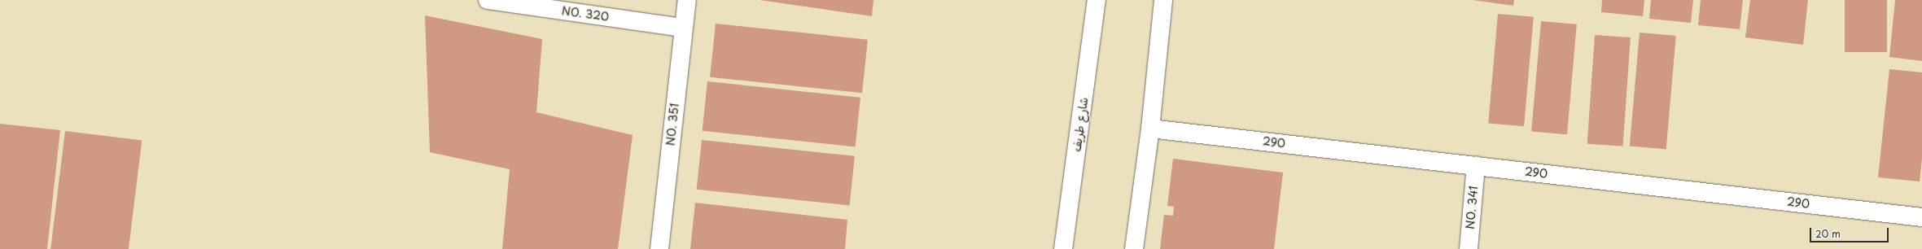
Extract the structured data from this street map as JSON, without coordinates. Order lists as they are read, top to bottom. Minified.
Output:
{"streets":{"street":["NO. 320","NO. 351","شارع طريف","290","NO. 341"]},"crossings":[["NO. 320","NO. 351"],["290","NO. 341"]],"scale_bar":"20 m"}
